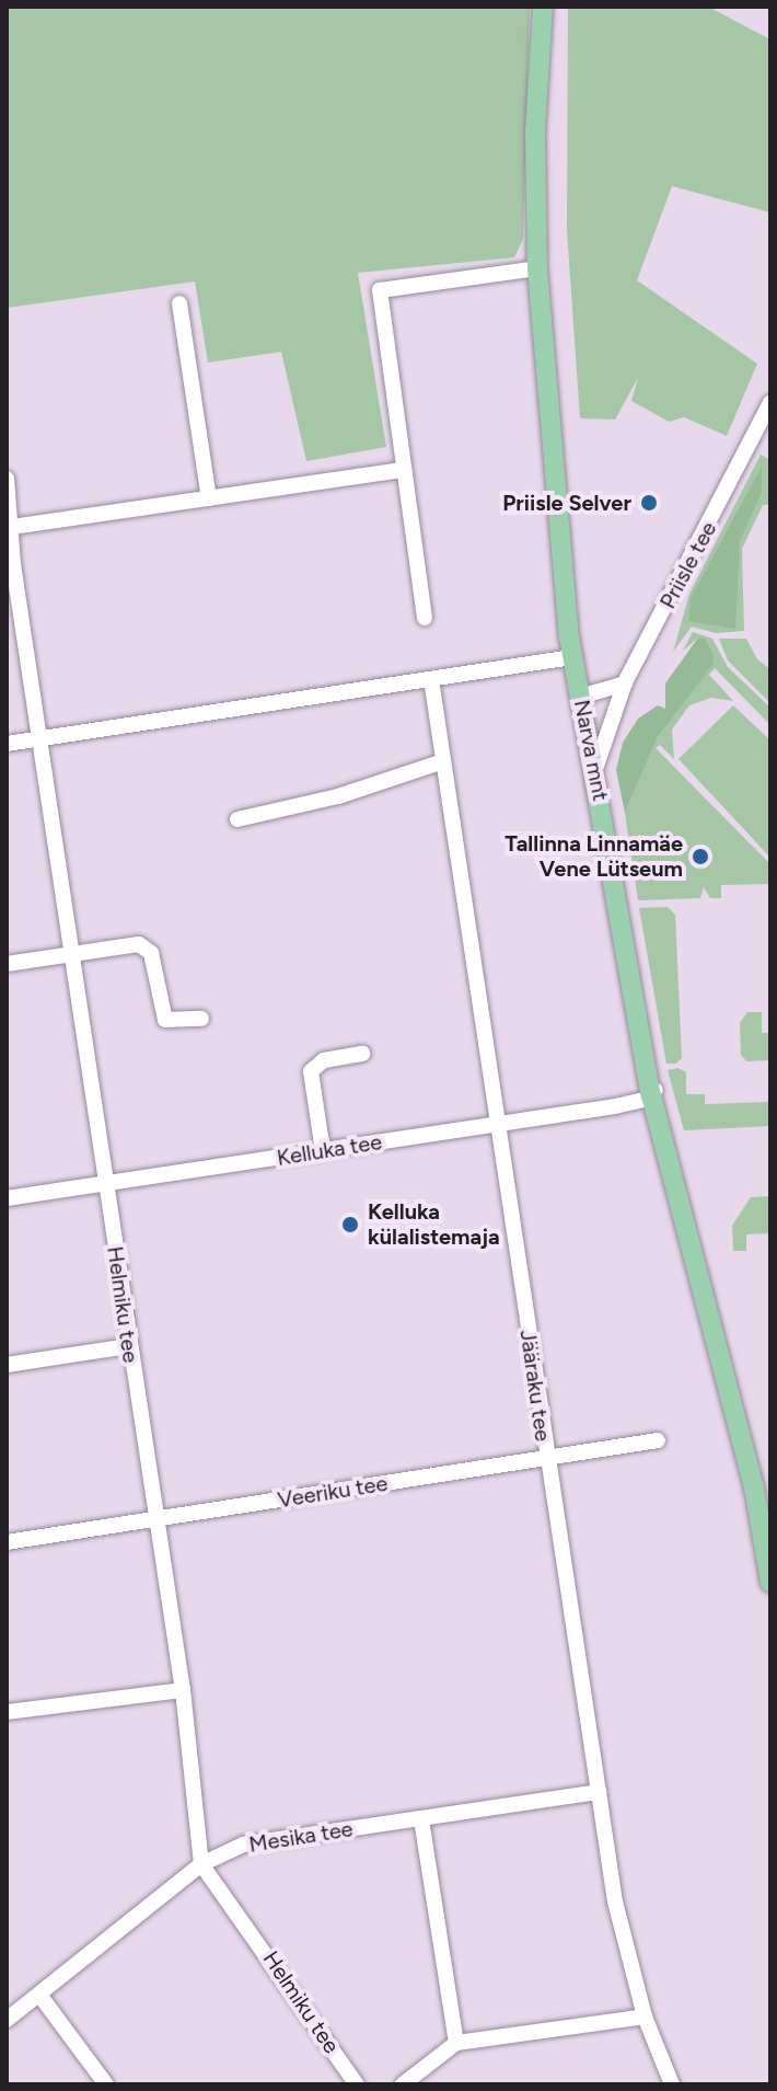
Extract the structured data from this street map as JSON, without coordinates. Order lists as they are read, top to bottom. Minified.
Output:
{"streets":{"main road":["Narva mnt"],"street":["Priisle tee","Kelluka tee","Helmiku tee","Jääraku tee","Veeriku tee","Mesika tee"]},"crossings":[["Priisle tee","Narva mnt"],["Narva mnt","Kelluka tee"],["Kelluka tee","Helmiku tee"],["Kelluka tee","Jääraku tee"],["Helmiku tee","Veeriku tee"],["Helmiku tee","Mesika tee"],["Jääraku tee","Veeriku tee"],["Jääraku tee","Mesika tee"]],"places":["Priisle Selver","Tallinna Linnamäe Vene Lütseum","Kelluka külalistemaja"]}
